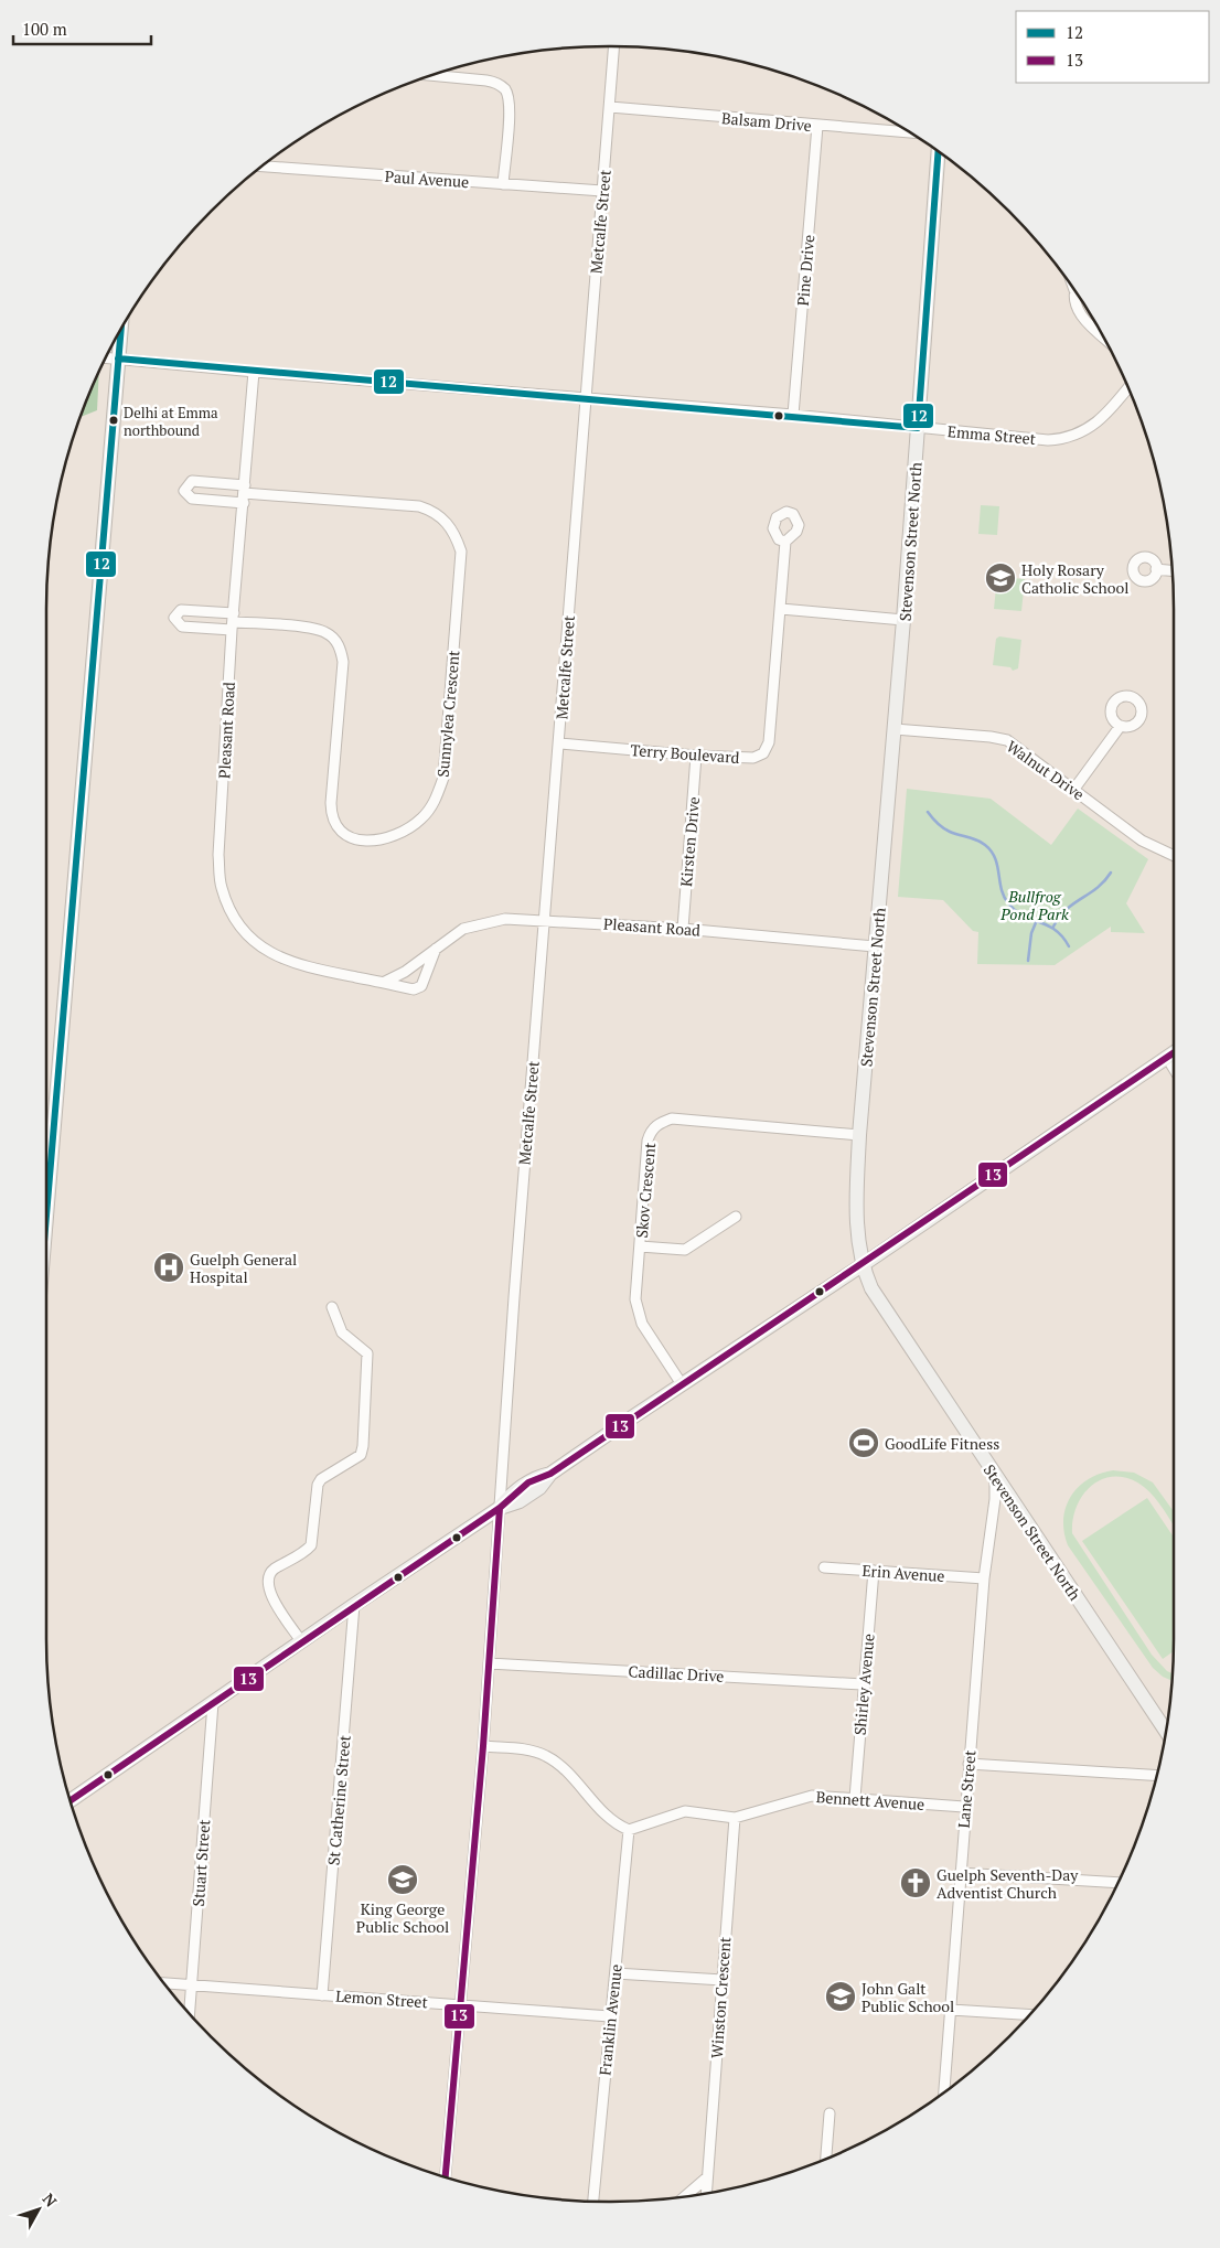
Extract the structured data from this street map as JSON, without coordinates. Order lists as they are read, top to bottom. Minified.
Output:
{"streets":{"main road":["Stevenson Street North"],"street":["Balsam Drive","Paul Avenue","Metcalfe Street","Pine Drive","Emma Street","Sunnylea Crescent","Pleasant Road","Terry Boulevard","Walnut Drive","Kirsten Drive","Skov Crescent","Erin Avenue","Cadillac Drive","Shirley Avenue","Lane Street","St Catherine Street","Bennett Avenue","Stuart Street","Winston Crescent","Lemon Street","Franklin Avenue"]},"crossings":[["Balsam Drive","Metcalfe Street"],["Balsam Drive","Pine Drive"],["Paul Avenue","Metcalfe Street"],["Metcalfe Street","Emma Street"],["Metcalfe Street","Pleasant Road"],["Metcalfe Street","Terry Boulevard"],["Metcalfe Street","Cadillac Drive"],["Metcalfe Street","Lemon Street"],["Pine Drive","Emma Street"],["Emma Street","Stevenson Street North"],["Emma Street","Pleasant Road"],["Stevenson Street North","Pleasant Road"],["Stevenson Street North","Walnut Drive"],["Stevenson Street North","Skov Crescent"],["Stevenson Street North","Lane Street"],["Sunnylea Crescent","Pleasant Road"],["Pleasant Road","Kirsten Drive"],["Terry Boulevard","Kirsten Drive"],["Erin Avenue","Shirley Avenue"],["Erin Avenue","Lane Street"],["Cadillac Drive","Shirley Avenue"],["Shirley Avenue","Bennett Avenue"],["Lane Street","Bennett Avenue"],["St Catherine Street","Lemon Street"],["Bennett Avenue","Winston Crescent"],["Bennett Avenue","Franklin Avenue"],["Stuart Street","Lemon Street"],["Lemon Street","Franklin Avenue"]],"parks":["Bullfrog Pond Park"],"places":{"other":["Delhi at Emma northbound"],"school or university":["Holy Rosary Catholic School","King George Public School","John Galt Public School"],"hospital":["Guelph General Hospital"],"sports":["GoodLife Fitness"],"church":["Guelph Seventh-Day Adventist Church"]},"lines":["transit line 12","transit line 13"],"legend":["12","13"],"scale_bar":"100 m","north":"top right"}
